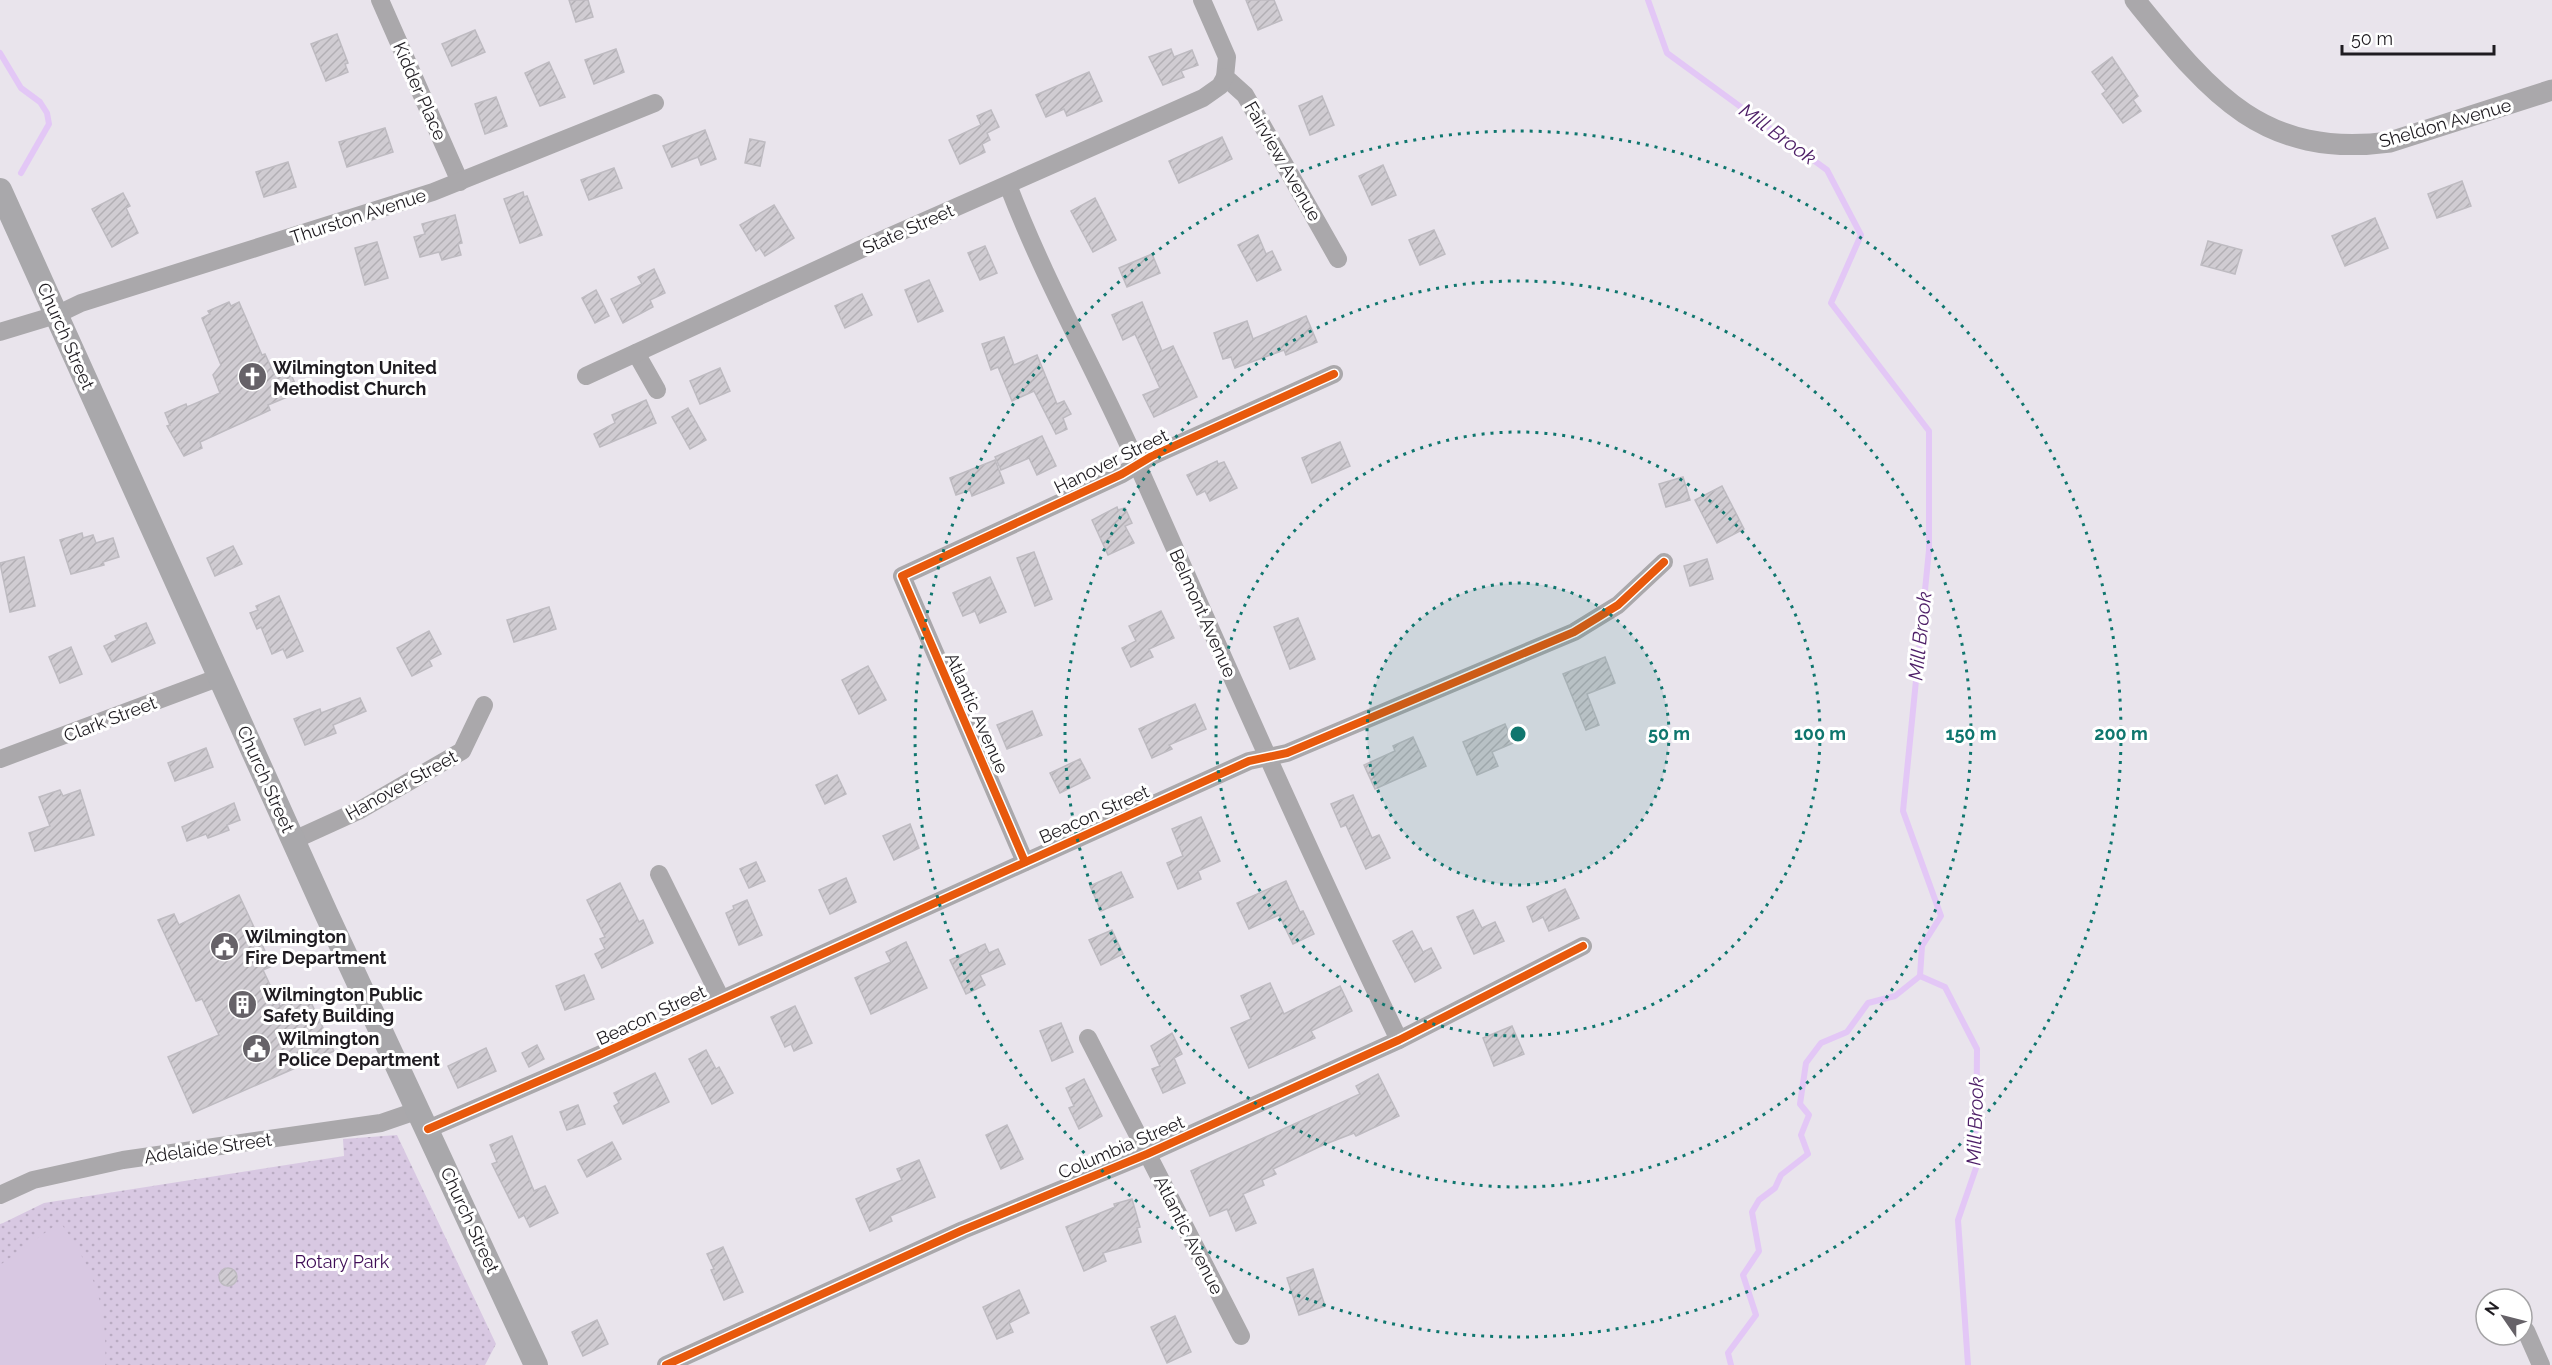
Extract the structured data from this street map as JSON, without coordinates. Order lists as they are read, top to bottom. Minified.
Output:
{"streets":{"main road":["Church Street"],"street":["Kidder Place","Sheldon Avenue","Fairview Avenue","Thurston Avenue","State Street","Hanover Street","Belmont Avenue","Atlantic Avenue","Clark Street","Beacon Street","Columbia Street","Adelaide Street"]},"crossings":[["Kidder Place","Thurston Avenue"],["Fairview Avenue","State Street"],["Thurston Avenue","Church Street"],["State Street","Belmont Avenue"],["Church Street","Hanover Street"],["Church Street","Clark Street"],["Church Street","Beacon Street"],["Church Street","Adelaide Street"],["Hanover Street","Belmont Avenue"],["Hanover Street","Atlantic Avenue"],["Belmont Avenue","Beacon Street"],["Belmont Avenue","Columbia Street"],["Atlantic Avenue","Beacon Street"],["Atlantic Avenue","Columbia Street"],["Beacon Street","Adelaide Street"]],"water":["Mill Brook"],"parks":["Rotary Park"],"places":{"church":["Wilmington United Methodist Church"],"public building":["Wilmington Fire Department","Wilmington Police Department"],"building":["Wilmington Public Safety Building"]},"scale_bar":"50 m","north":"top left","rings":["50 m","100 m","150 m","200 m"]}
